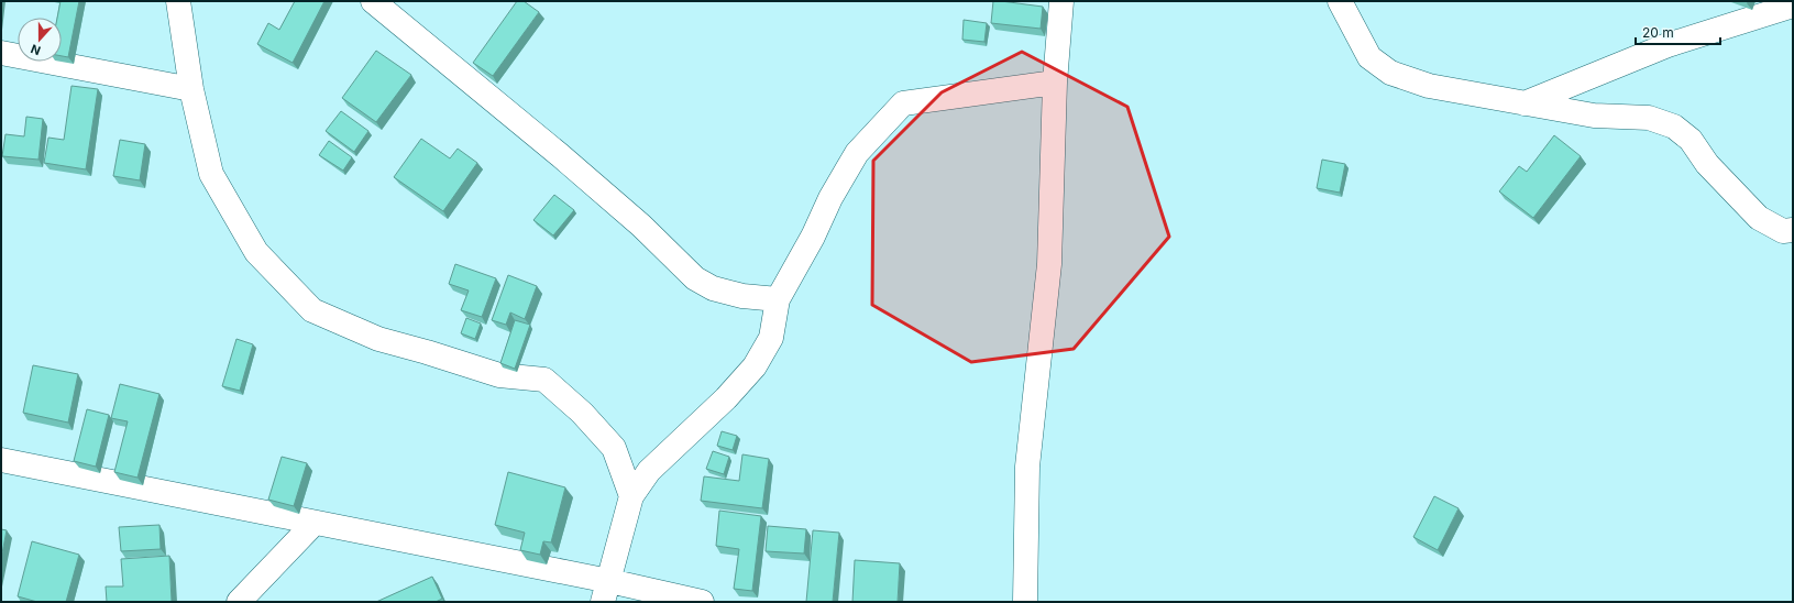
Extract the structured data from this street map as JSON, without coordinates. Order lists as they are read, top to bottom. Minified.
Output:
{"scale_bar":"20 m","north":"bottom"}
